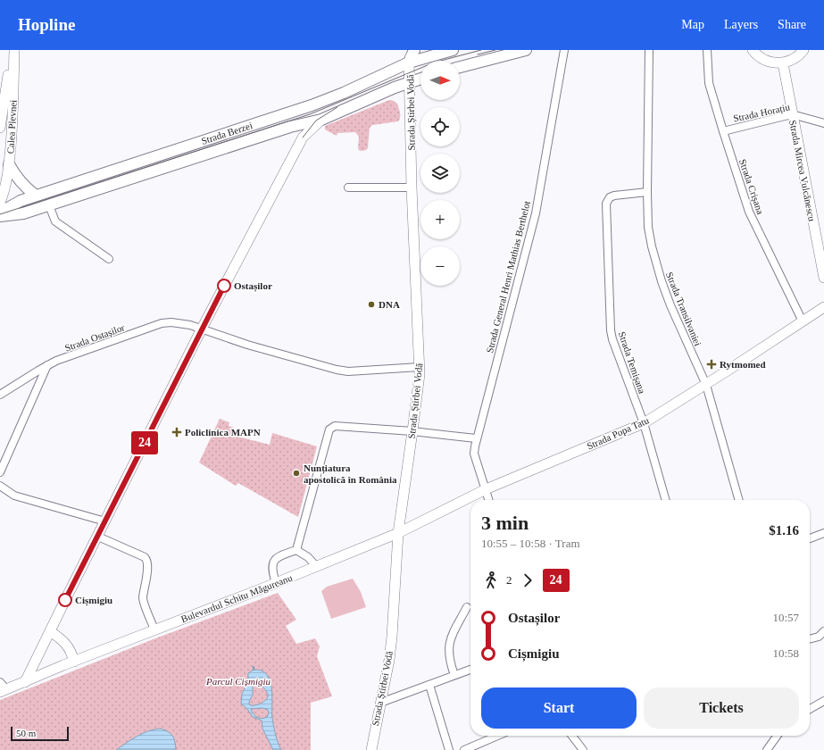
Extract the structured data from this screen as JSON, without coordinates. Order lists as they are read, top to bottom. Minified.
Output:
{"streets":{"main road":["Strada Știrbei Vodă","Calea Plevnei","Strada Berzei","Strada Mircea Vulcănescu","Strada Popa Tatu","Bulevardul Schitu Măgureanu"],"street":["Strada Horațiu","Strada Crișana","Strada General Henri Mathias Berthelot","Strada Transilvaniei","Strada Ostașilor","Strada Temișana"]},"crossings":[["Strada Știrbei Vodă","Strada Berzei"],["Strada Știrbei Vodă","Strada Ostașilor"],["Strada Știrbei Vodă","Strada Popa Tatu"],["Strada Știrbei Vodă","Bulevardul Schitu Măgureanu"],["Strada Horațiu","Strada Mircea Vulcănescu"],["Strada Horațiu","Strada Crișana"],["Strada Crișana","Strada Popa Tatu"],["Strada General Henri Mathias Berthelot","Strada Popa Tatu"],["Strada Transilvaniei","Strada Temișana"],["Strada Transilvaniei","Strada Popa Tatu"],["Strada Temișana","Strada Popa Tatu"],["Strada Popa Tatu","Bulevardul Schitu Măgureanu"]],"parks":["Parcul Cișmigiu"],"places":{"other":["Ostașilor","DNA","Nunțiatura apostolică în România","Cișmigiu"],"health":["Rytmomed","Policlinica MAPN"]},"lines":["tram line 24"],"scale_bar":"50 m","north":"right","page":{"header":"Hopline","nav":["Map","Layers","Share"],"on_map":"24","map_buttons":["+","−"],"heading":["3 min","10:55 – 10:58 · Tram","$1.16"],"legs":["2","24"],"list":[{"name":"Ostașilor","value":"10:57"},{"name":"Cișmigiu","value":"10:58"}],"buttons":["Start","Tickets"],"scale":"50 m"}}
